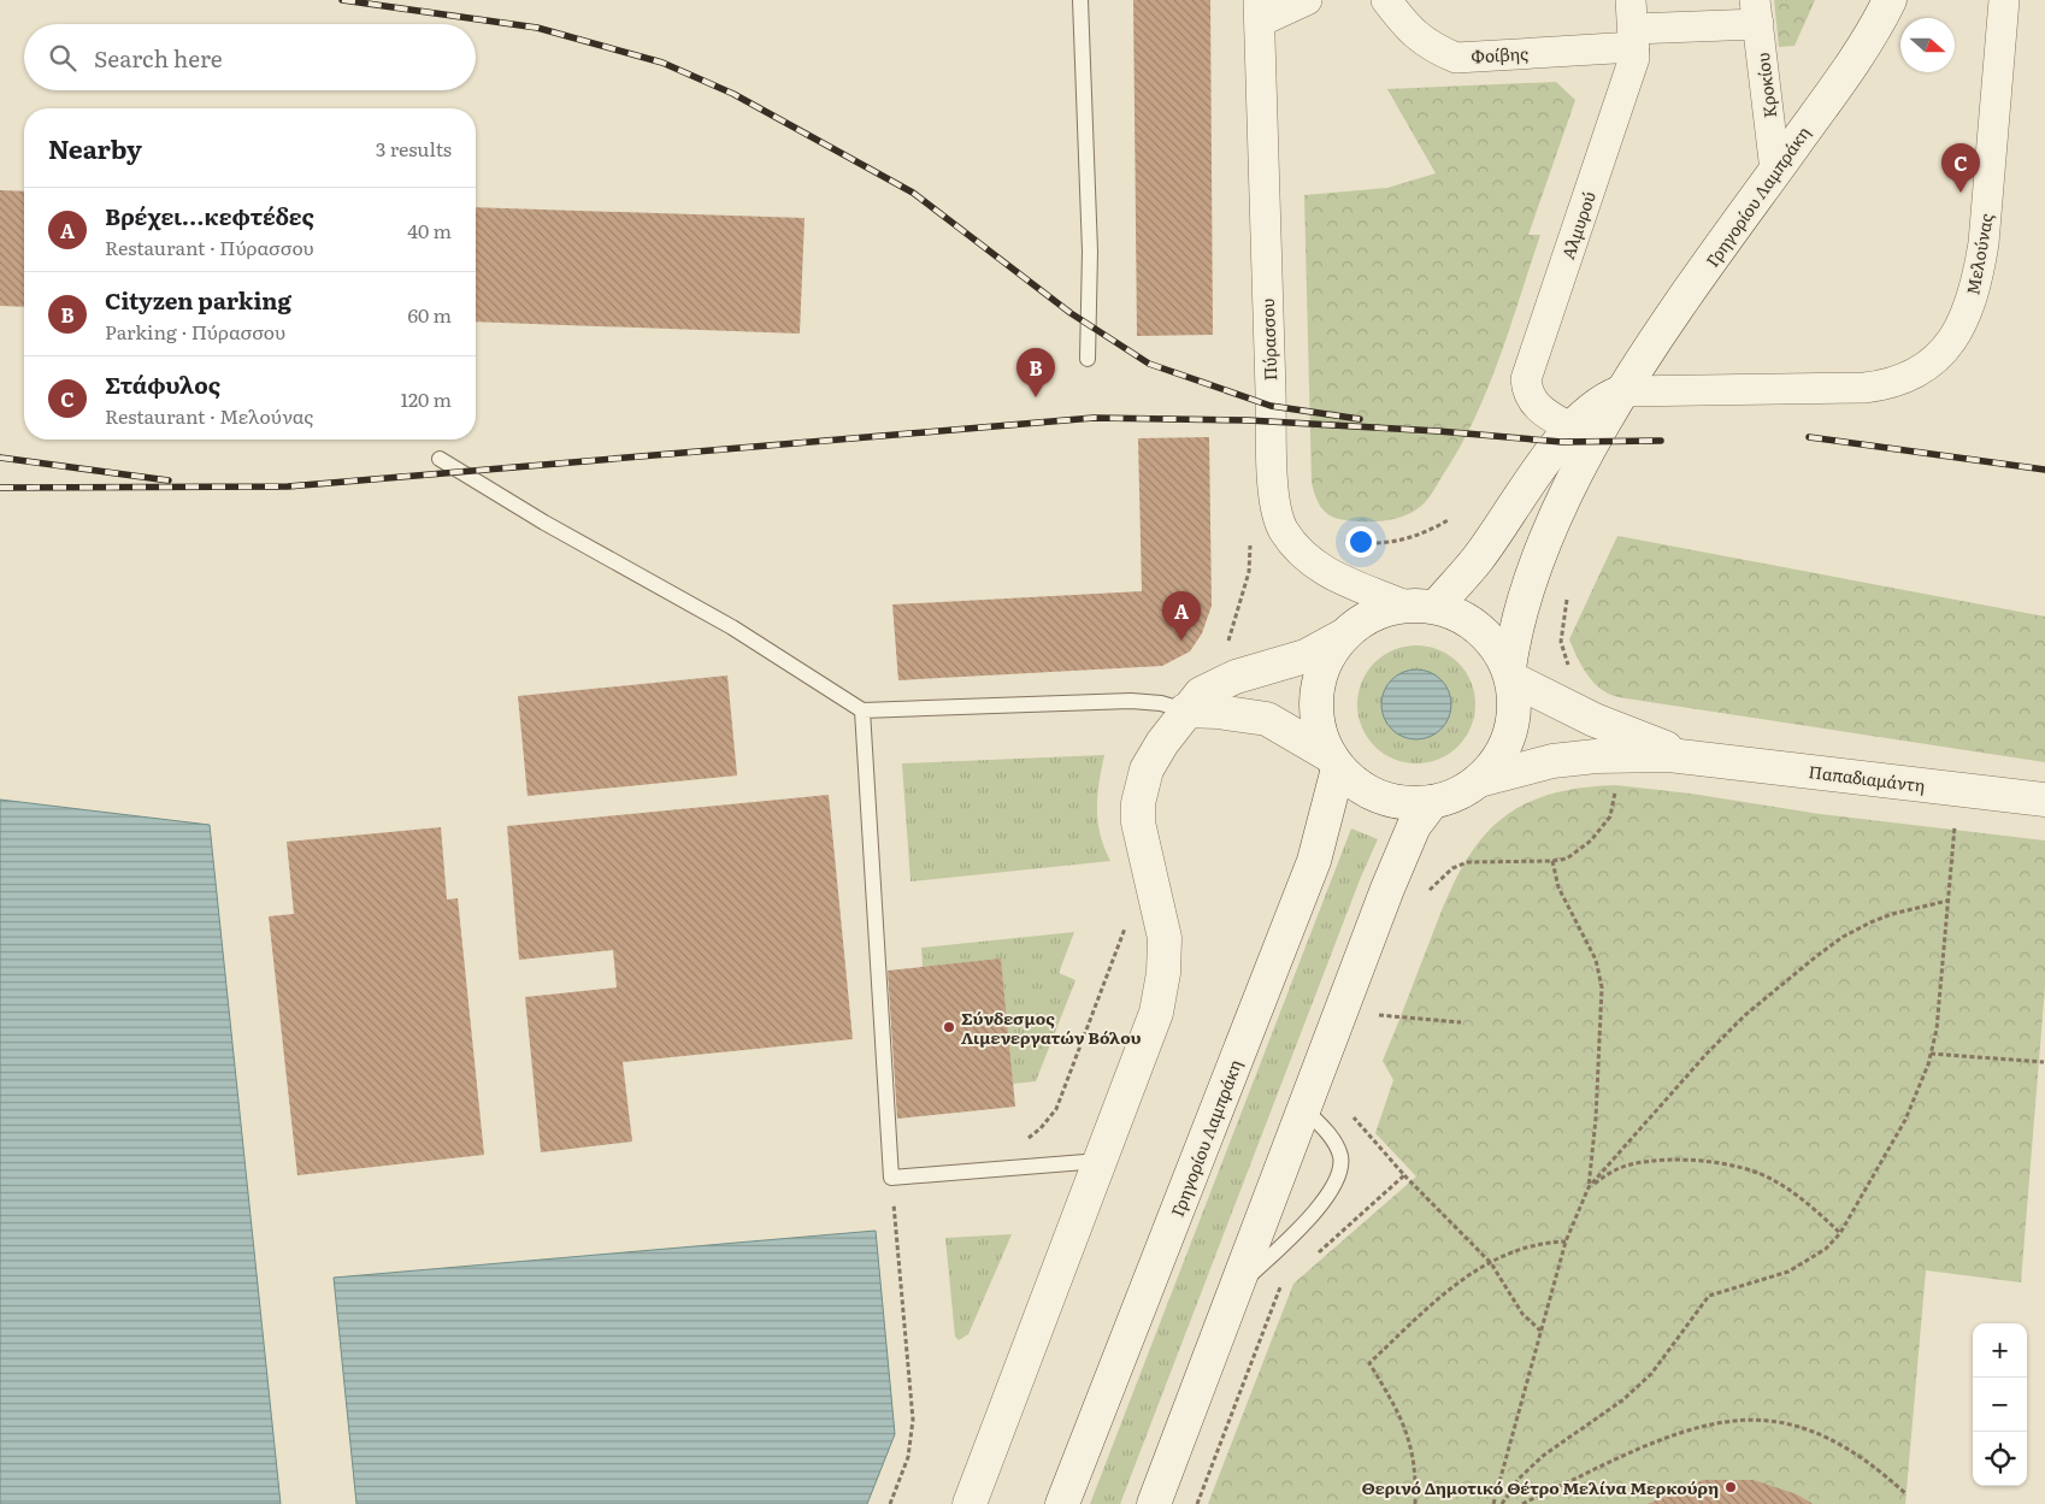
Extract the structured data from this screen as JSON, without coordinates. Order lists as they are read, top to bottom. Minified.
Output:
{"streets":{"main road":["Γρηγορίου Λαμπράκη","Παπαδιαμάντη"],"street":["Φοίβης","Κροκίου","Αλμυρού","Μελούνας","Πύρασσου"]},"crossings":[["Φοίβης","Κροκίου"],["Φοίβης","Αλμυρού"],["Κροκίου","Γρηγορίου Λαμπράκη"],["Γρηγορίου Λαμπράκη","Μελούνας"],["Γρηγορίου Λαμπράκη","Πύρασσου"]],"places":["Σύνδεσμος Λιμενεργατών Βόλου","Θερινό Δημοτικό Θέτρο Μελίνα Μερκούρη"],"north":"right","page":{"search":"Search here","heading":["Nearby","3 results"],"pins":["C","B","A"],"list":[{"mark":"A","name":"Βρέχει...κεφτέδες","note":"Restaurant · Πύρασσου","value":"40 m"},{"mark":"B","name":"Cityzen parking","note":"Parking · Πύρασσου","value":"60 m"},{"mark":"C","name":"Στάφυλος","note":"Restaurant · Μελούνας","value":"120 m"}],"map_buttons":["+","−"]}}
